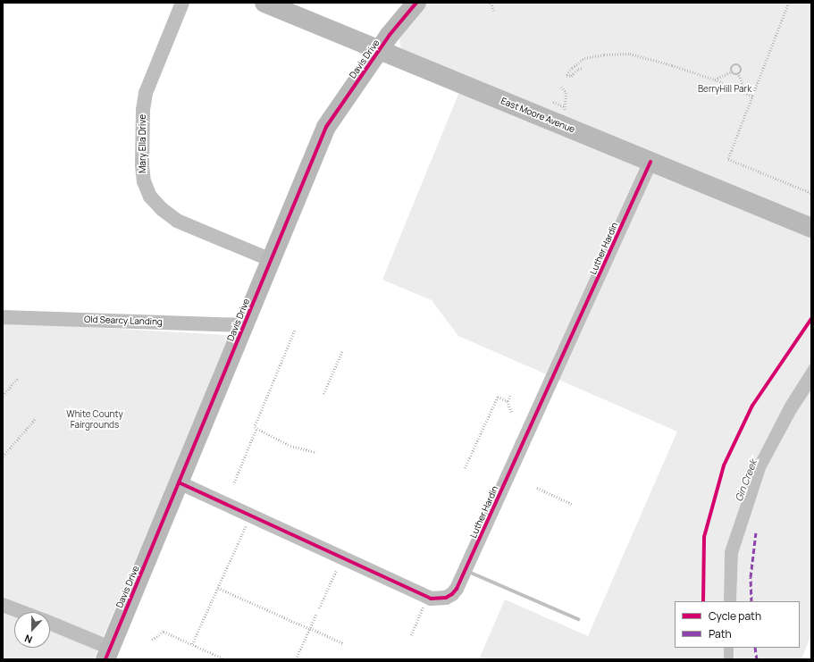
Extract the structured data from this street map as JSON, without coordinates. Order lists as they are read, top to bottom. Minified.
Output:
{"streets":{"street":["Davis Drive","East Moore Avenue","Mary Ella Drive","Luther Hardin","Old Searcy Landing"]},"crossings":[["Davis Drive","East Moore Avenue"],["Davis Drive","Mary Ella Drive"],["Davis Drive","Luther Hardin"],["Davis Drive","Old Searcy Landing"],["East Moore Avenue","Luther Hardin"]],"water":["Gin Creek"],"parks":["BerryHill Park","White County Fairgrounds"],"legend":["Cycle path","Path"],"north":"bottom"}
